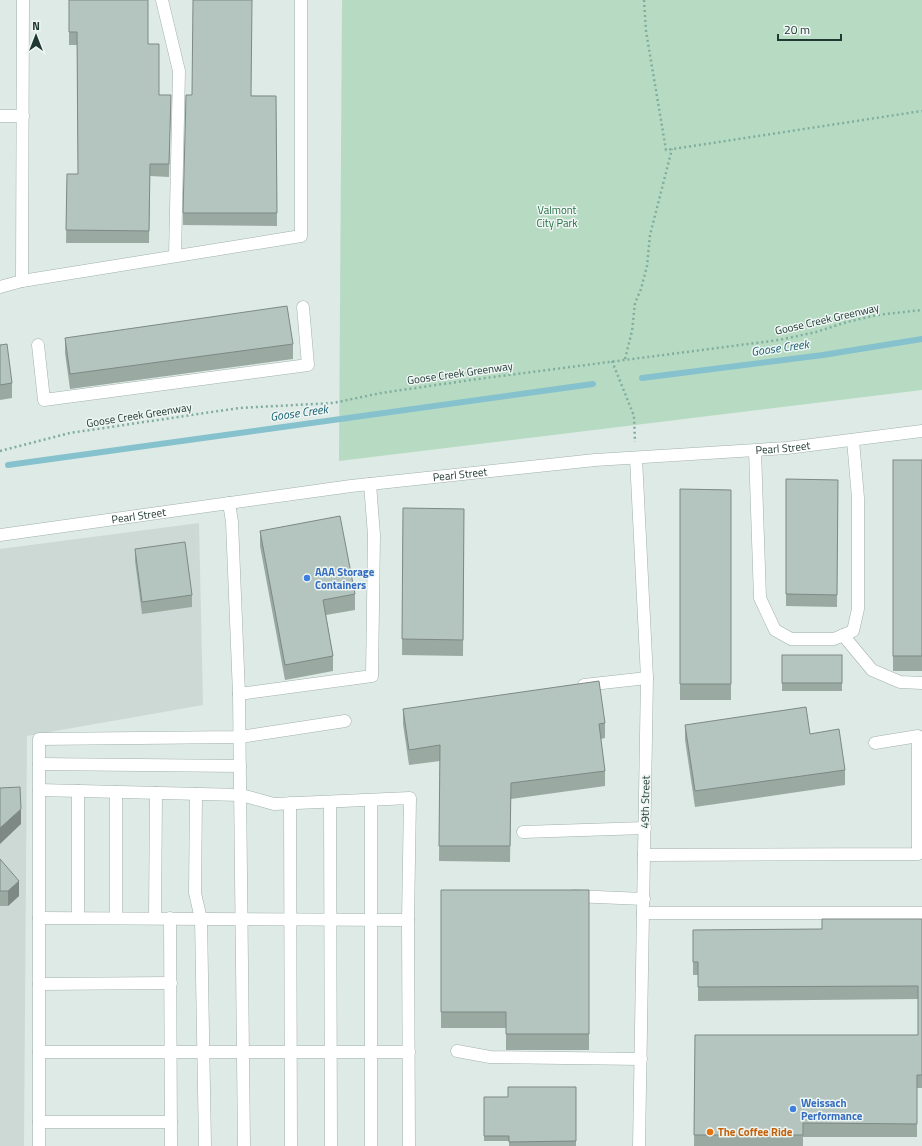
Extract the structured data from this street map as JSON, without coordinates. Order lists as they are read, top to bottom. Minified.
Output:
{"streets":{"street":["Pearl Street","49th Street"],"path":["Goose Creek Greenway"]},"crossings":[["Pearl Street","49th Street"]],"water":["Goose Creek"],"parks":["Valmont City Park"],"places":["AAA Storage Containers","Weissach Performance","The Coffee Ride"],"scale_bar":"20 m","north":"top"}
